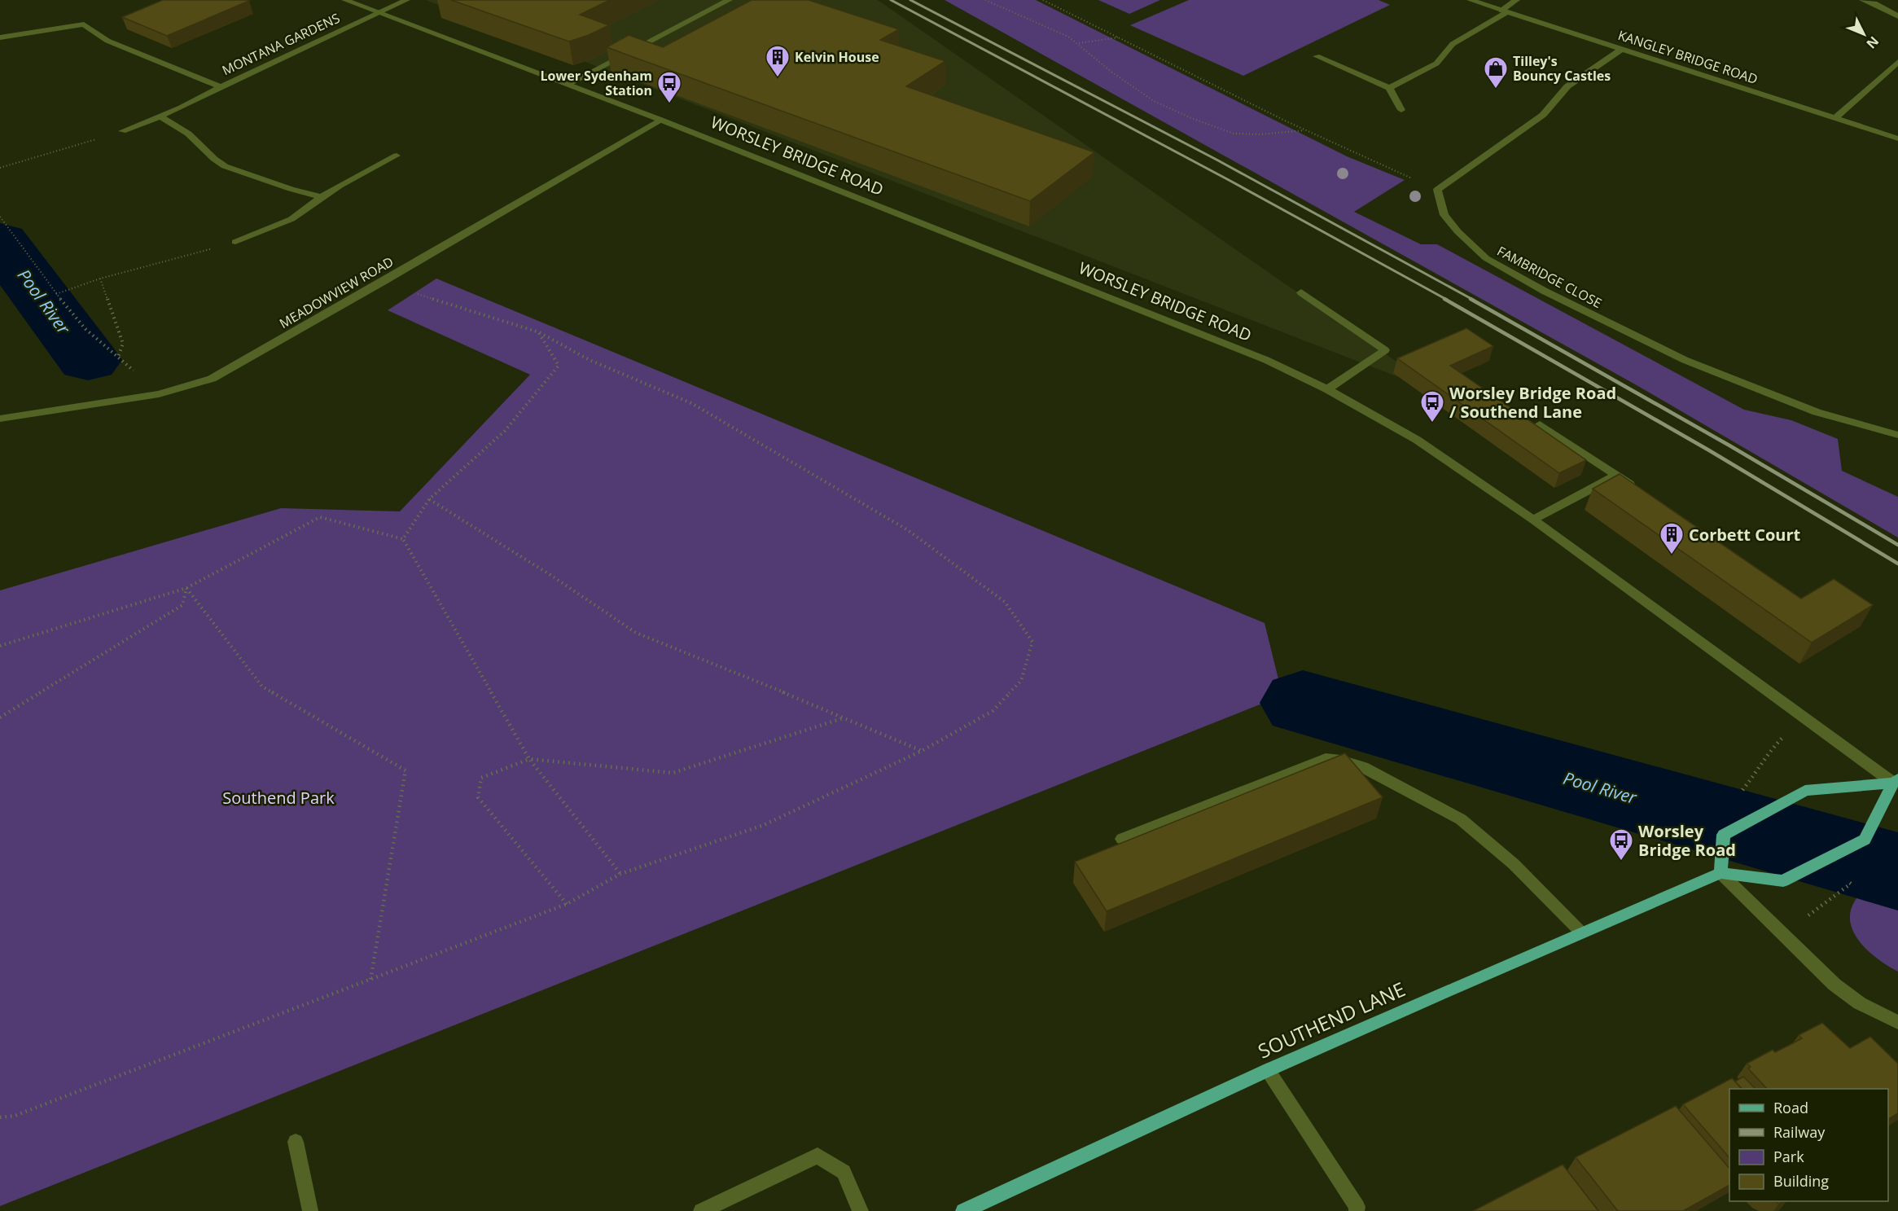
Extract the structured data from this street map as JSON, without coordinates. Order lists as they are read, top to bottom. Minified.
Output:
{"streets":{"main road":["SOUTHEND LANE"],"street":["MONTANA GARDENS","KANGLEY BRIDGE ROAD","WORSLEY BRIDGE ROAD","FAMBRIDGE CLOSE","MEADOWVIEW ROAD"]},"crossings":[["MONTANA GARDENS","WORSLEY BRIDGE ROAD"],["WORSLEY BRIDGE ROAD","MEADOWVIEW ROAD"]],"water":["Pool River"],"parks":["Southend Park"],"places":{"building":["Kelvin House","Corbett Court"],"shop":["Tilley's Bouncy Castles"],"bus stop":["Lower Sydenham Station","Worsley Bridge Road / Southend Lane","Worsley Bridge Road"]},"legend":["Road","Railway","Park","Building"],"north":"bottom right"}
